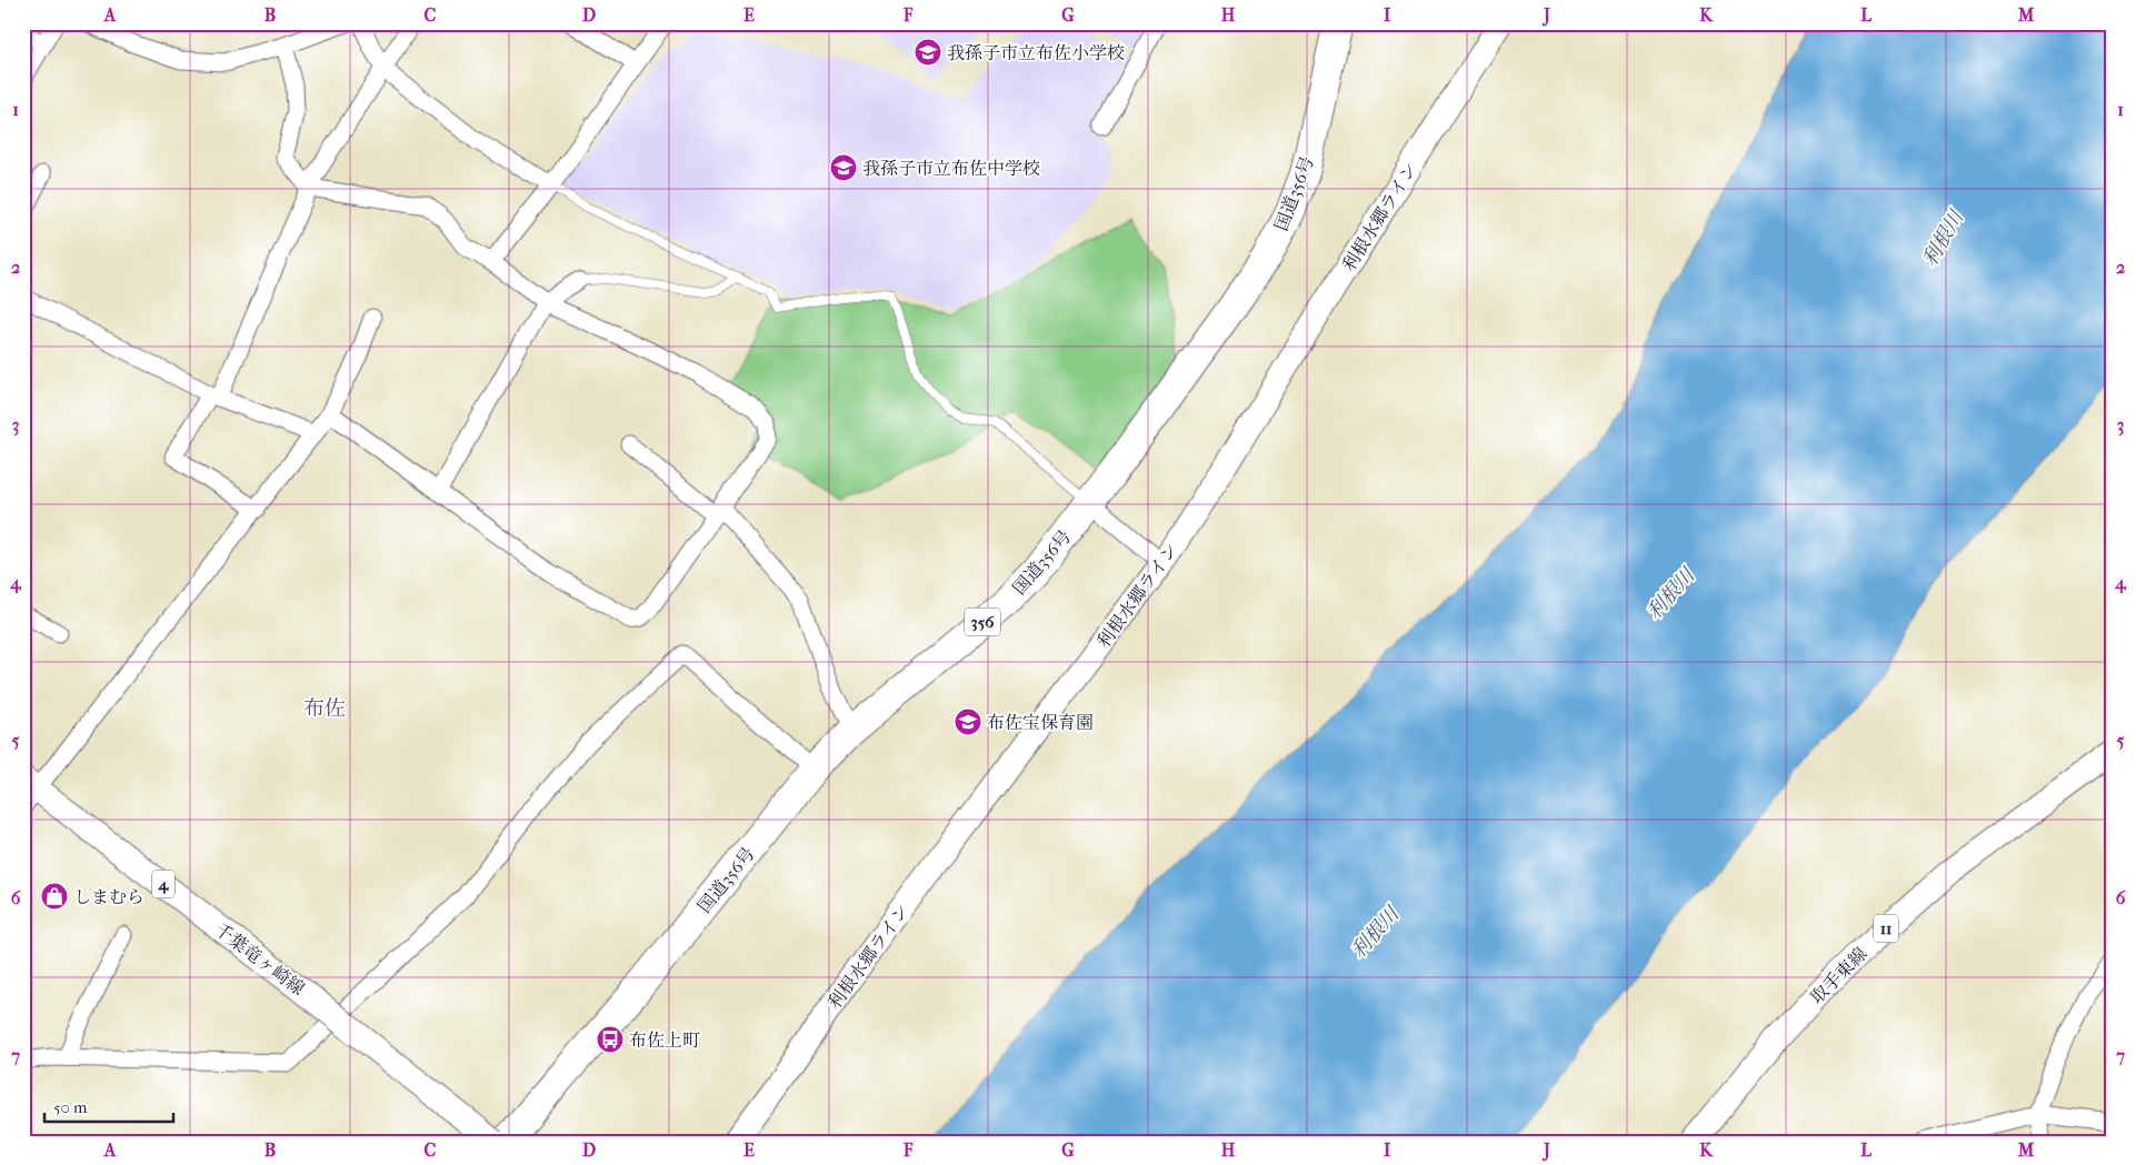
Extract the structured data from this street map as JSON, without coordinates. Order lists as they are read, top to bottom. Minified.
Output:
{"streets":{"highway":["国道356号","356"],"main road":["利根水郷ライン","4","11","千葉竜ヶ崎線","取手東線"]},"districts":["布佐"],"water":["利根川"],"places":{"school or university":["我孫子市立布佐小学校","我孫子市立布佐中学校","布佐宝保育園"],"shop":["しまむら"],"bus stop":["布佐上町"]},"scale_bar":"50 m","grid":{"columns":["A","B","C","D","E","F","G","H","I","J","K","L","M"],"rows":["1","2","3","4","5","6","7"]}}
